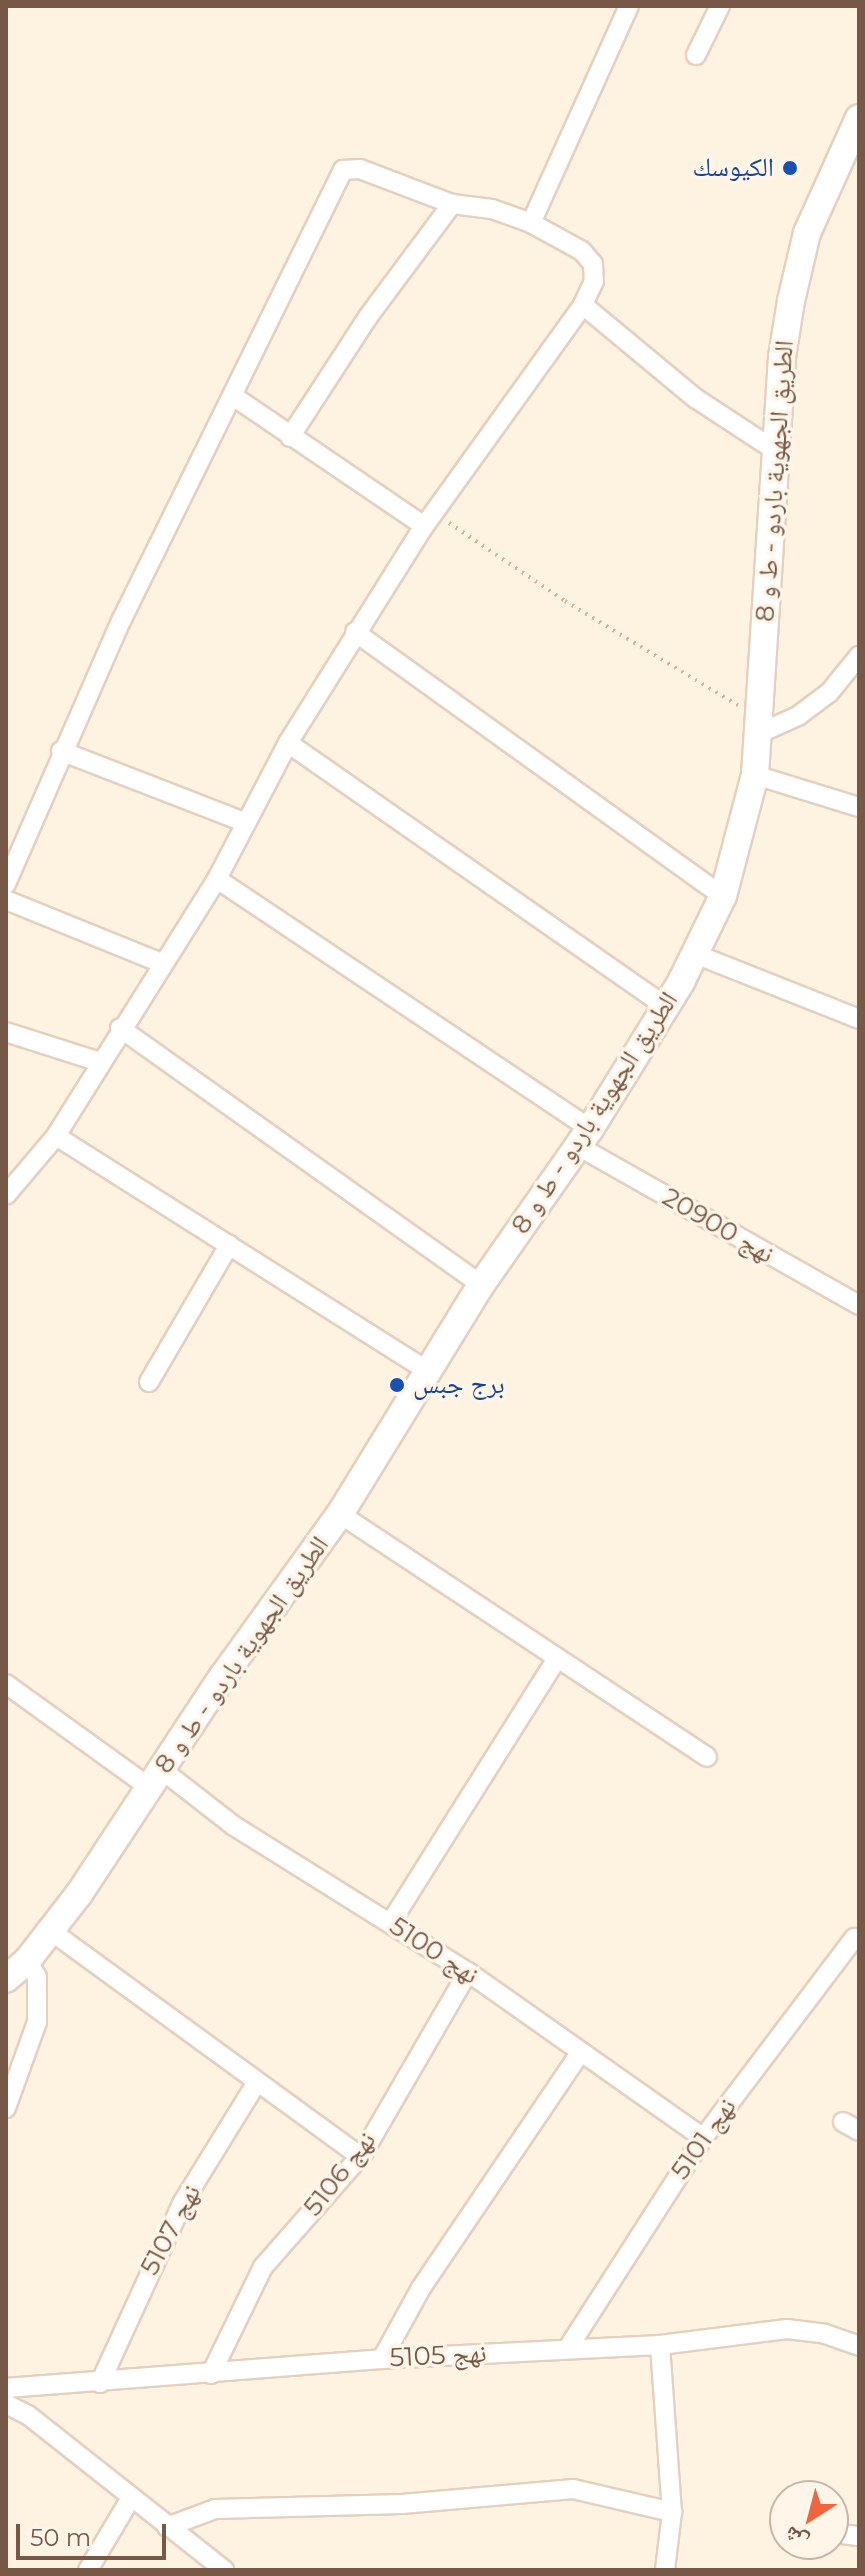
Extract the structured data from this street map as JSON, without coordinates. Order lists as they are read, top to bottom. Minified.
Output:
{"streets":{"main road":["الطريق الجهوية باردو - ط و 8"],"street":["نهج 20900","نهج 5100","نهج 5101","نهج 5106","نهج 5107","نهج 5105"]},"crossings":[["الطريق الجهوية باردو - ط و 8","نهج 20900"],["الطريق الجهوية باردو - ط و 8","نهج 5100"],["نهج 5100","نهج 5101"],["نهج 5100","نهج 5106"],["نهج 5101","نهج 5105"],["نهج 5106","نهج 5105"],["نهج 5107","نهج 5105"]],"places":["الكيوسك","برج جبس"],"scale_bar":"50 m","north":"bottom left"}
